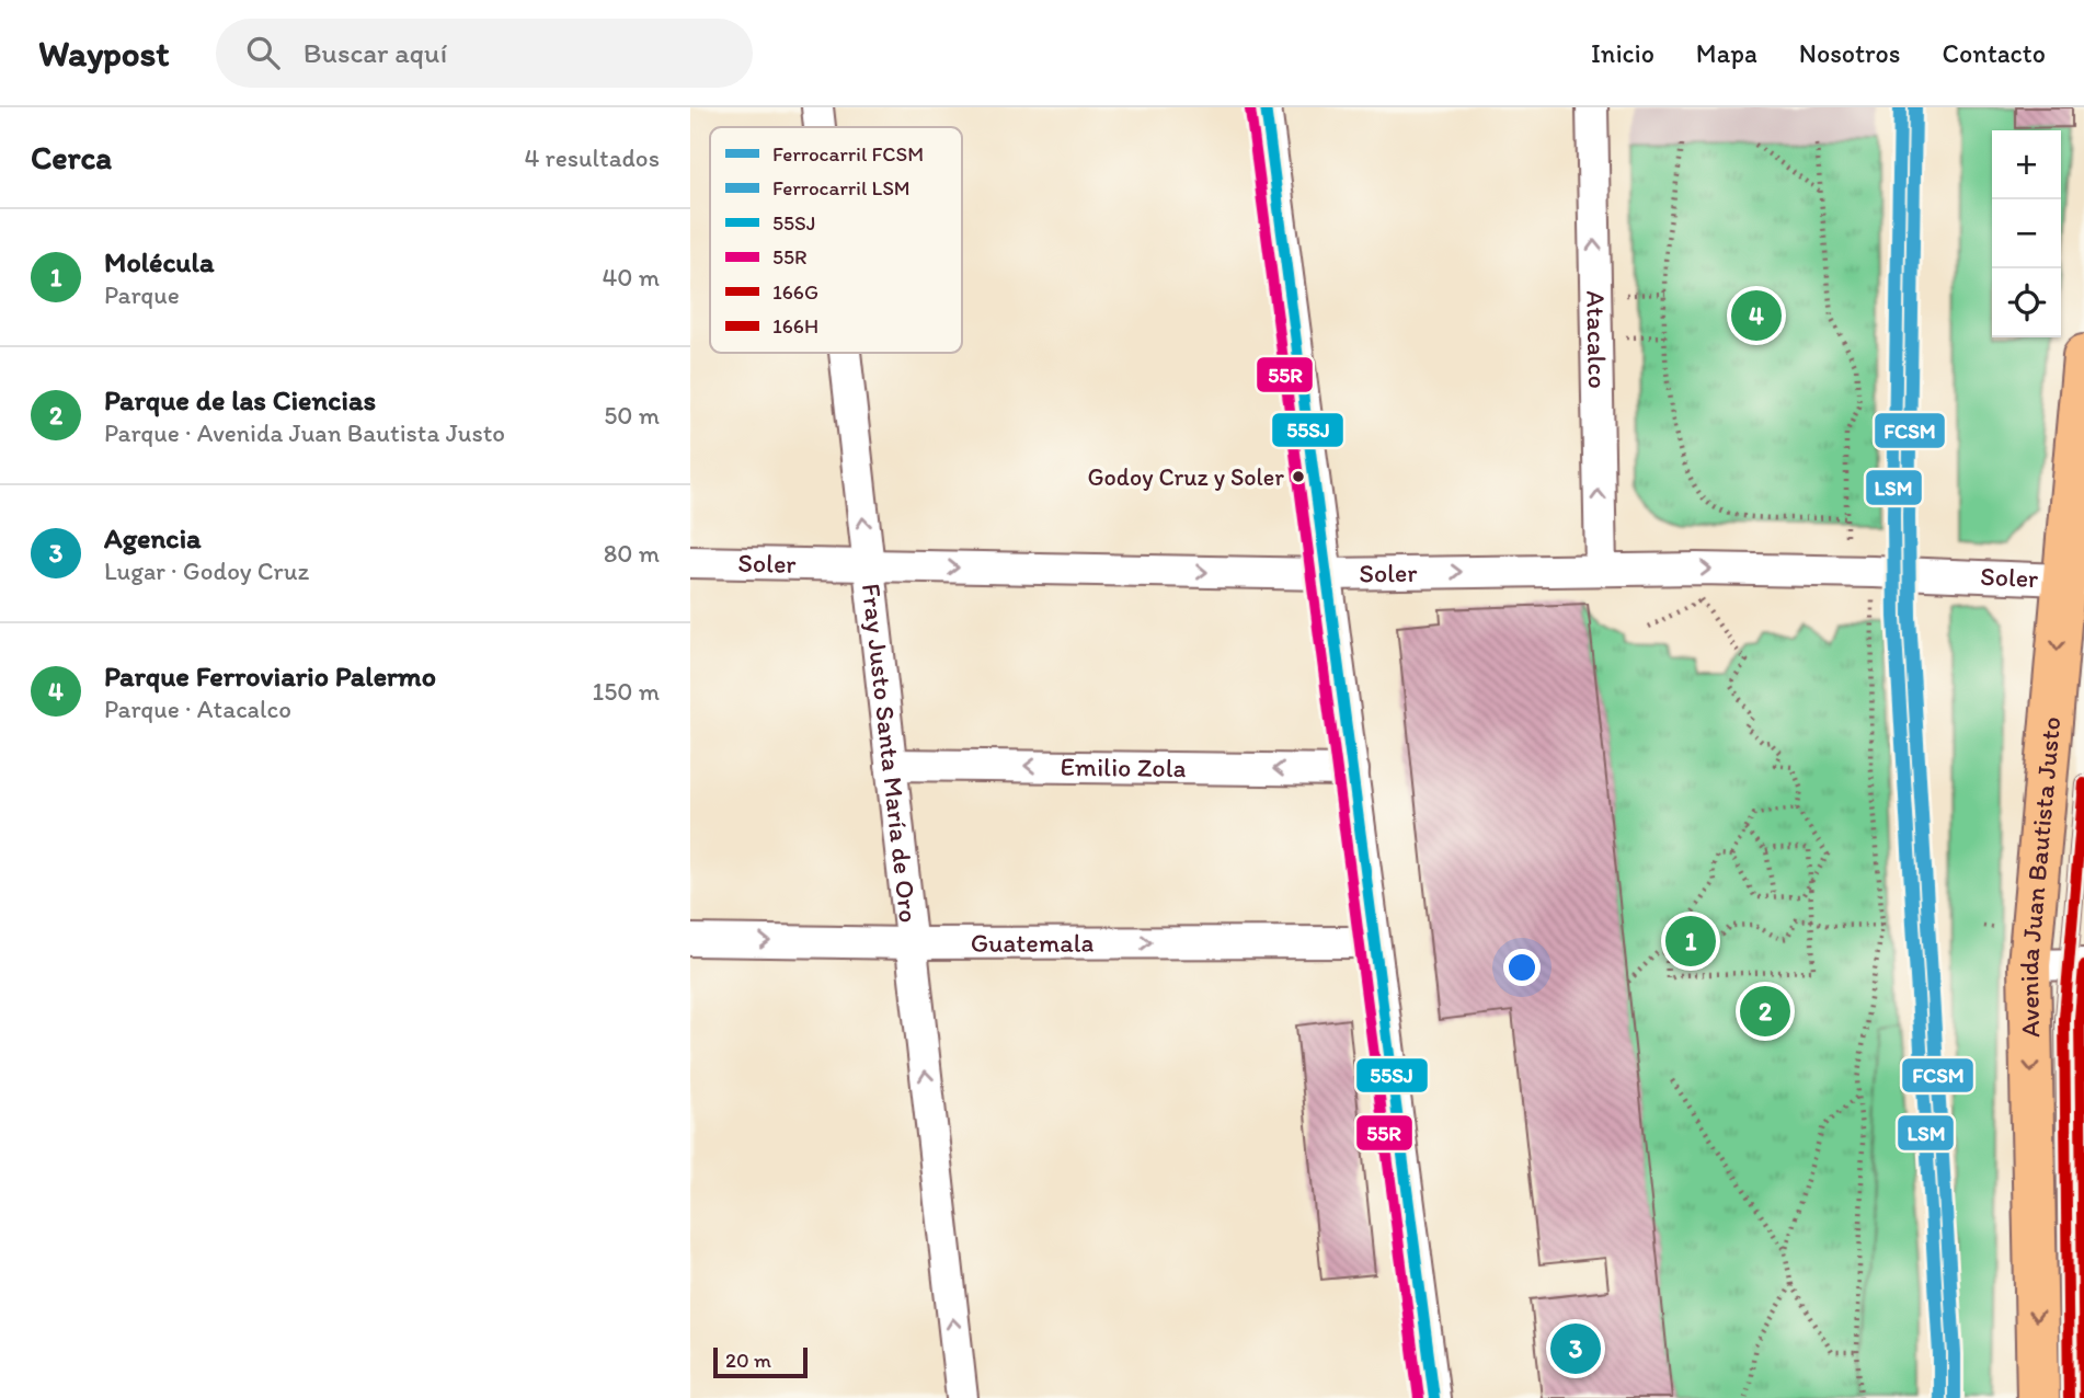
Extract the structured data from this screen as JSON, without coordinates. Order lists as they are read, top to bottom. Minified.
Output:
{"streets":{"main road":["Avenida Juan Bautista Justo"],"street":["Atacalco","Soler","Fray Justo Santa María de Oro","Emilio Zola","Guatemala"]},"crossings":[["Atacalco","Soler"],["Soler","Fray Justo Santa María de Oro"],["Soler","Avenida Juan Bautista Justo"],["Fray Justo Santa María de Oro","Emilio Zola"],["Fray Justo Santa María de Oro","Guatemala"]],"one_way":["Atacalco","Soler","Fray Justo Santa María de Oro","Emilio Zola","Avenida Juan Bautista Justo","Guatemala"],"places":["Godoy Cruz y Soler"],"lines":["rail line FCSM","rail line LSM","transit line 55SJ","transit line 55R","transit line 166G","transit line 166H"],"legend":["Ferrocarril FCSM","Ferrocarril LSM","55SJ","55R","166G","166H"],"scale_bar":"20 m","page":{"header":"Waypost","search":"Buscar aquí","nav":["Inicio","Mapa","Nosotros","Contacto"],"heading":["Cerca","4 resultados"],"map_buttons":["+","−"],"list":[{"mark":"1","name":"Molécula","note":"Parque","value":"40 m"},{"mark":"2","name":"Parque de las Ciencias","note":"Parque · Avenida Juan Bautista Justo","value":"50 m"},{"mark":"3","name":"Agencia","note":"Lugar · Godoy Cruz","value":"80 m"},{"mark":"4","name":"Parque Ferroviario Palermo","note":"Parque · Atacalco","value":"150 m"}],"pins":["4","1","2","3"],"scale":"20 m"}}
